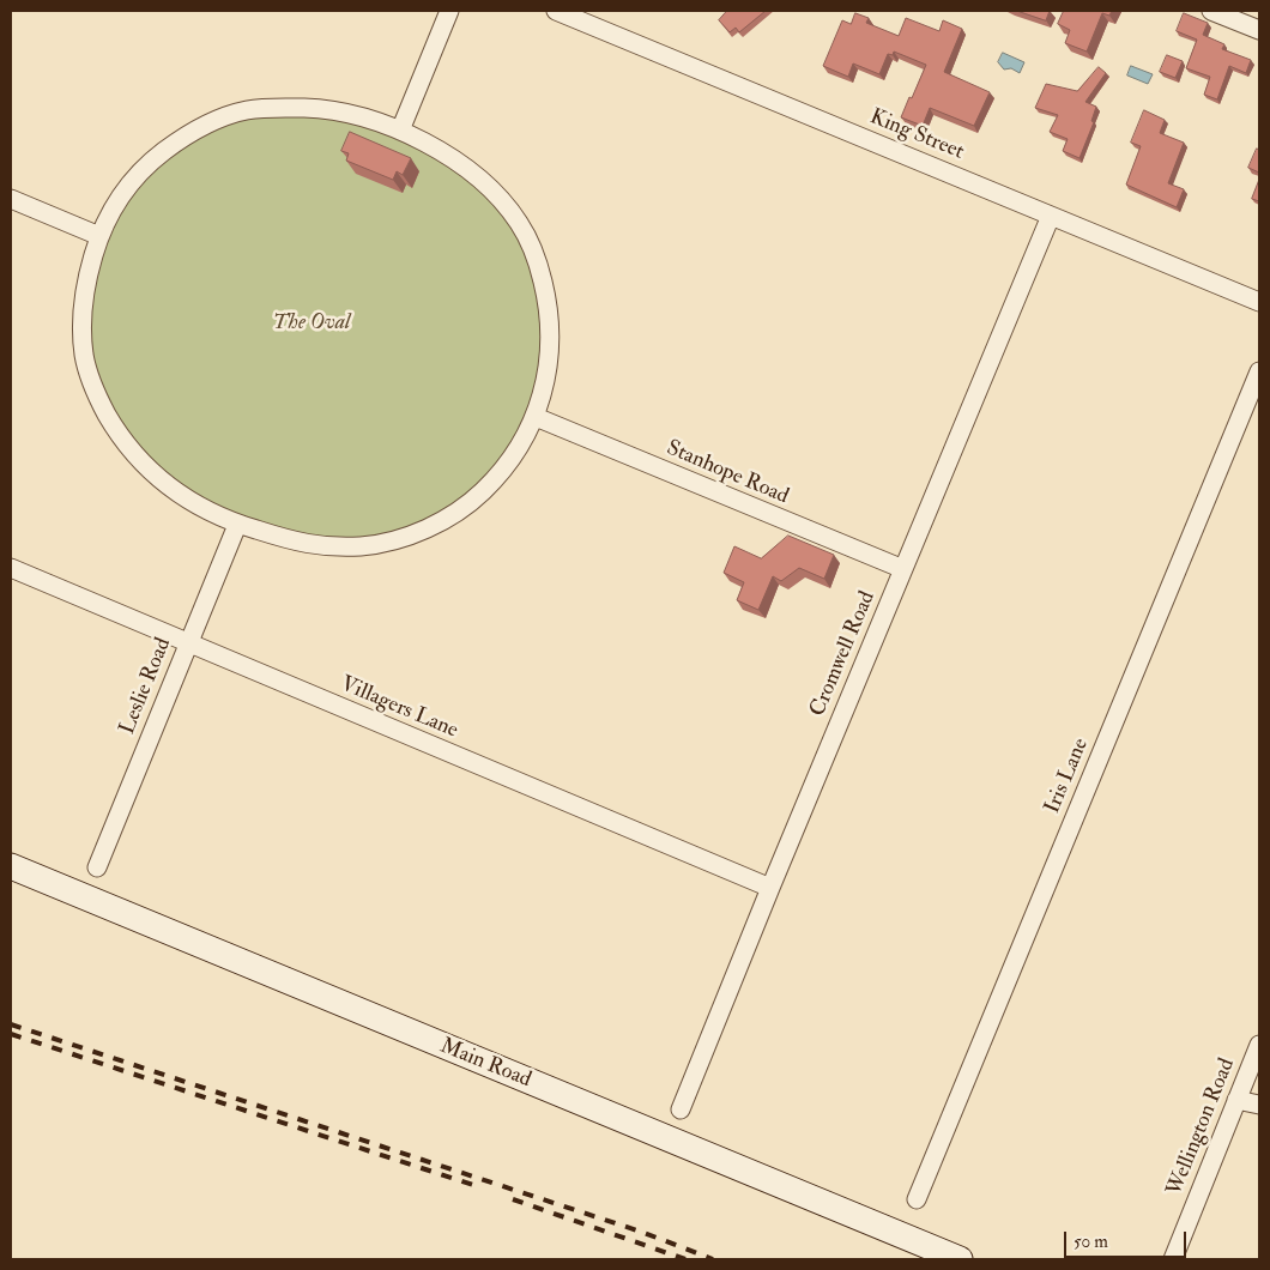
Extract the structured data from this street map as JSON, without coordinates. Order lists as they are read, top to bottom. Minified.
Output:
{"streets":{"main road":["Main Road"],"street":["King Street","Stanhope Road","Cromwell Road","Leslie Road","Villagers Lane","Iris Lane","Wellington Road"]},"crossings":[["King Street","Cromwell Road"],["Stanhope Road","Cromwell Road"],["Cromwell Road","Villagers Lane"],["Leslie Road","Villagers Lane"]],"parks":["The Oval"],"scale_bar":"50 m"}
